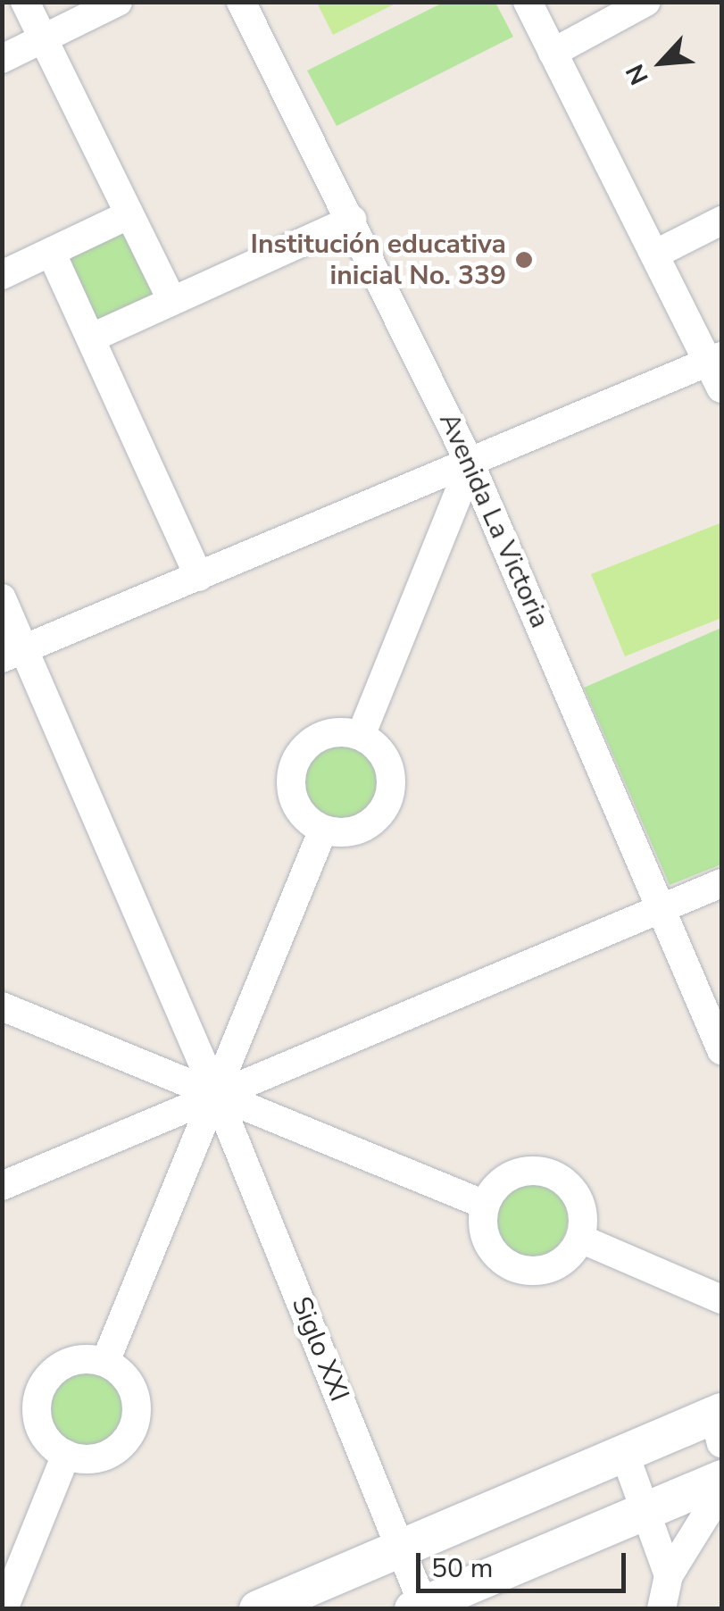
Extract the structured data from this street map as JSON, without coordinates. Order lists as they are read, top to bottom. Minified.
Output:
{"streets":{"street":["Avenida La Victoria","Siglo XXI"]},"places":["Institución educativa inicial No. 339"],"scale_bar":"50 m","north":"bottom left"}
